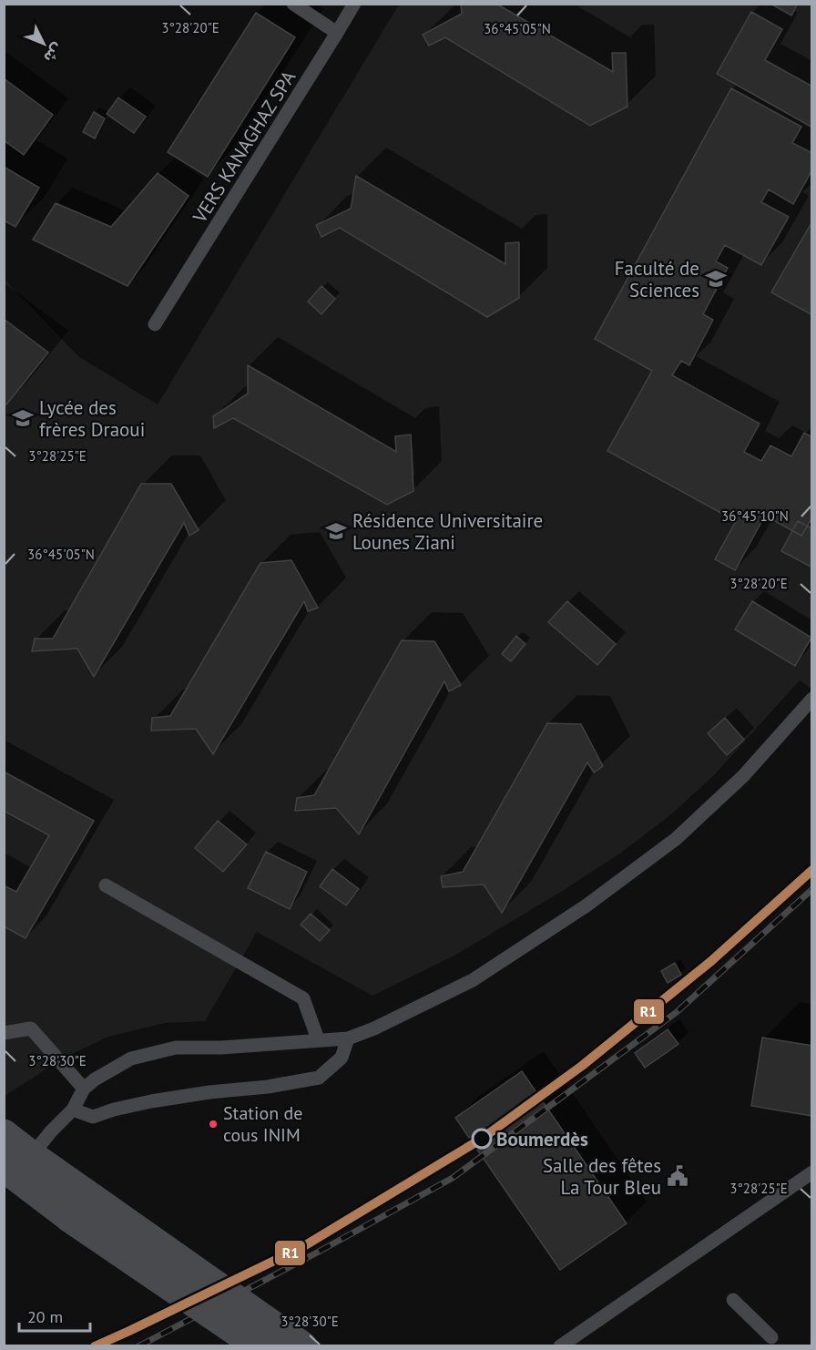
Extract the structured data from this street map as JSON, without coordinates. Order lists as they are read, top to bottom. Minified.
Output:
{"streets":{"lane":["VERS KANAGHAZ SPA"]},"places":{"school or university":["Faculté de Sciences","Lycée des frères Draoui","Résidence Universitaire Lounes Ziani"],"other":["Station de cous INIM","Boumerdès"],"public building":["Salle des fêtes La Tour Bleu"]},"lines":["transit line R1"],"scale_bar":"20 m","north":"bottom right","coordinates":["3°28'20\"E","36°45'05\"N","3°28'25\"E","36°45'10\"N","3°28'30\"E"]}
